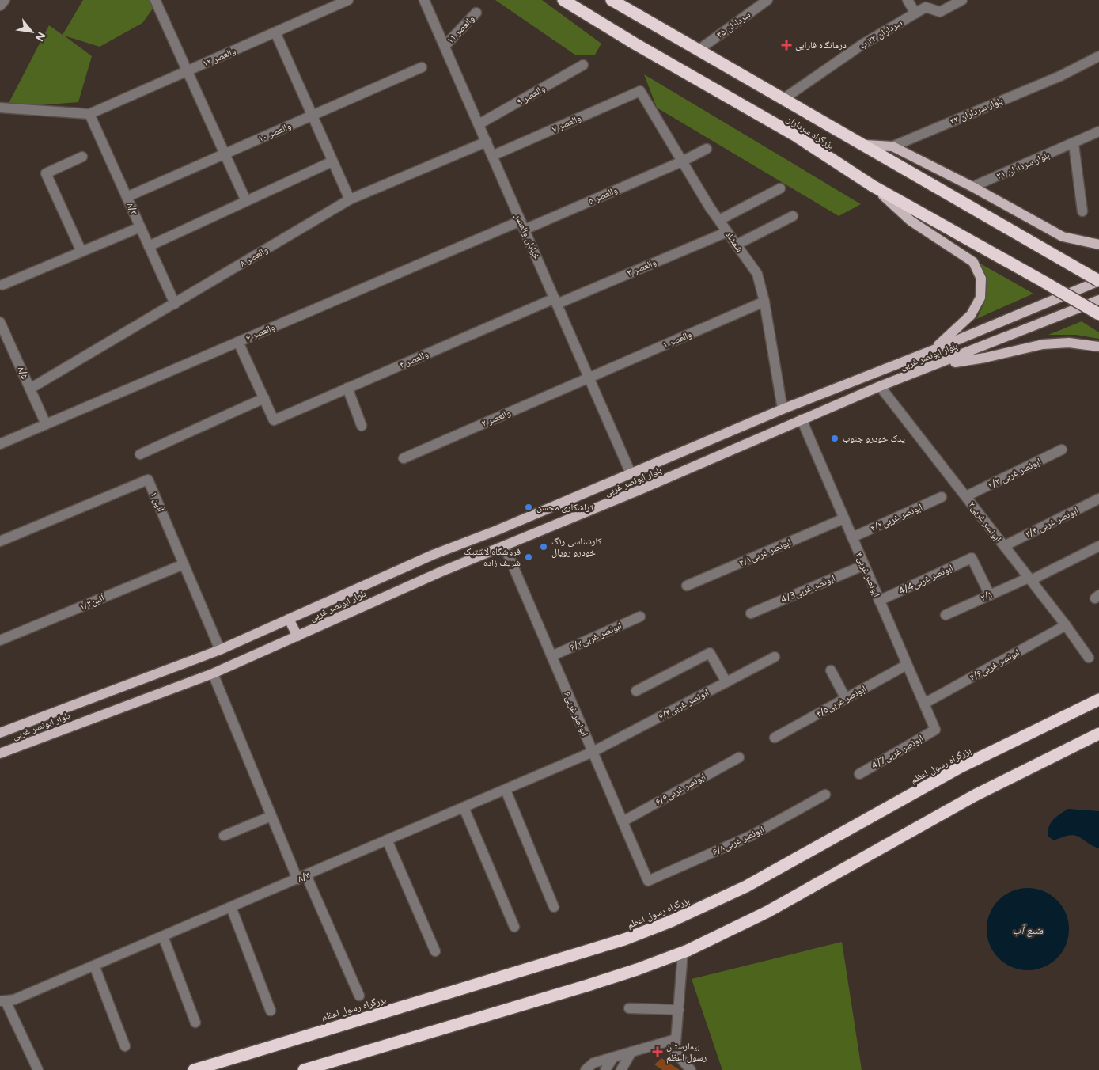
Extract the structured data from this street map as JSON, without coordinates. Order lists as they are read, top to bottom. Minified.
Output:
{"streets":{"highway":["بزرگراه سرداران","بزرگراه رسول اعظم"],"main road":["بلوار ابونصر غربی"],"street":["سرداران ۳۵","والعصر ۱۱","سرداران ۳۳ ب","والعصر ۱۲","والعصر ۹","بلوار سرداران ۳۳","والعصر ۷","والعصر ۱۰","بلوار سرداران ۳۱","والعصر ۵","۸/۳","خیابان والعصر","شمشاد","والعصر ۸","والعصر ۳","والعصر ۶","والعصر ۱","والعصر ۴","۸/۵","والعصر ۲","ابونصر غربی ۲/۲","آئین ۱","۴/۲ابونصر غربی","۲ابونصر غربی","ابونصر غربی ۲/۴","۴/۱ابونصر غربی","۴ابونصر غربی","4/4ابونصر غربی","4/3ابونصر غربی","۲/۱","۱/۲آئین","۶/۲ابونصر غربی","۴/۶ابونصر غربی","۴/۵ابونصر غربی","۶/۴ابونصر غربی","۶ابونصر غربی","4/7ابونصر غربی","۶/۶ابونصر غربی","۶/۸ابونصر غربی"]},"crossings":[["سرداران ۳۵","بزرگراه سرداران"],["والعصر ۱۱","خیابان والعصر"],["سرداران ۳۳ ب","بزرگراه سرداران"],["والعصر ۱۲","۸/۳"],["والعصر ۹","خیابان والعصر"],["والعصر ۷","خیابان والعصر"],["والعصر ۷","شمشاد"],["والعصر ۱۰","۸/۳"],["بزرگراه سرداران","بلوار ابونصر غربی"],["والعصر ۵","خیابان والعصر"],["والعصر ۵","شمشاد"],["والعصر ۵","والعصر ۶"],["۸/۳","والعصر ۸"],["۸/۳","۶/۴ابونصر غربی"],["۸/۳","۶ابونصر غربی"],["خیابان والعصر","والعصر ۸"],["خیابان والعصر","والعصر ۳"],["خیابان والعصر","والعصر ۶"],["خیابان والعصر","والعصر ۱"],["خیابان والعصر","بلوار ابونصر غربی"],["خیابان والعصر","والعصر ۴"],["خیابان والعصر","والعصر ۲"],["شمشاد","والعصر ۳"],["شمشاد","والعصر ۱"],["شمشاد","بلوار ابونصر غربی"],["والعصر ۸","۸/۵"],["والعصر ۳","والعصر ۴"],["والعصر ۶","۸/۵"],["والعصر ۱","والعصر ۲"],["بلوار ابونصر غربی","آئین ۱"],["بلوار ابونصر غربی","۲ابونصر غربی"],["بلوار ابونصر غربی","۴ابونصر غربی"],["بلوار ابونصر غربی","۶ابونصر غربی"],["ابونصر غربی ۲/۲","۲ابونصر غربی"],["آئین ۱","۱/۲آئین"],["۴/۲ابونصر غربی","۴ابونصر غربی"],["۲ابونصر غربی","ابونصر غربی ۲/۴"],["۲ابونصر غربی","۲/۱"],["۲ابونصر غربی","۴/۶ابونصر غربی"],["۴/۱ابونصر غربی","۴ابونصر غربی"],["۴ابونصر غربی","4/4ابونصر غربی"],["۴ابونصر غربی","4/3ابونصر غربی"],["۴ابونصر غربی","۴/۶ابونصر غربی"],["۴ابونصر غربی","۴/۵ابونصر غربی"],["۴ابونصر غربی","4/7ابونصر غربی"],["4/4ابونصر غربی","۲/۱"],["۶/۲ابونصر غربی","۶ابونصر غربی"],["۶/۴ابونصر غربی","۶ابونصر غربی"],["۶ابونصر غربی","۶/۶ابونصر غربی"],["۶ابونصر غربی","۶/۸ابونصر غربی"]],"water":["منبع آب"],"places":{"health":["درمانگاه فارابی","بیمارستان رسول اعظم"],"other":["یدک خودرو جنوب","تراشکاری محسن","کارشناسی رنگ خودرو رویال","فروشگاه لاستیک شریف زاده"]},"north":"bottom right"}
